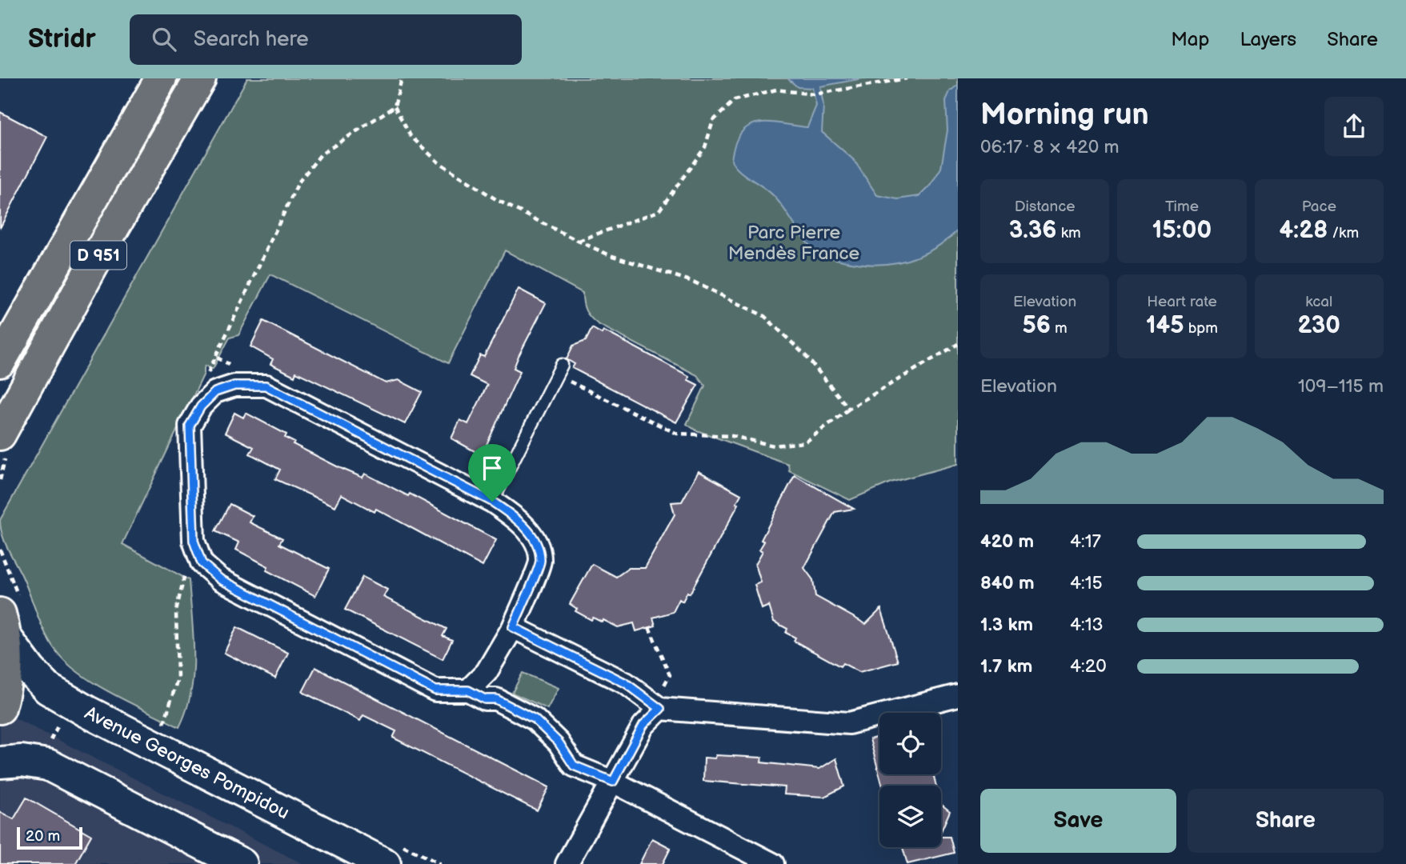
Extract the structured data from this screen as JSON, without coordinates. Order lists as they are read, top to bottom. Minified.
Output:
{"streets":{"main road":["D 951","Avenue Georges Pompidou"]},"parks":["Parc Pierre Mendès France"],"scale_bar":"20 m","page":{"header":"Stridr","search":"Search here","nav":["Map","Layers","Share"],"heading":["Morning run","06:17 · 8 × 420 m"],"stats":[["Distance","3.36 km"],["Time","15:00"],["Pace","4:28 /km"],["Elevation","56 m"],["Heart rate","145 bpm"],["kcal","230"]],"chart":["Elevation","109–115 m"],"list":[{"name":"420 m","note":"4:17"},{"name":"840 m","note":"4:15"},{"name":"1.3 km","note":"4:13"},{"name":"1.7 km","note":"4:20"}],"buttons":["Save","Share"],"scale":"20 m"}}
